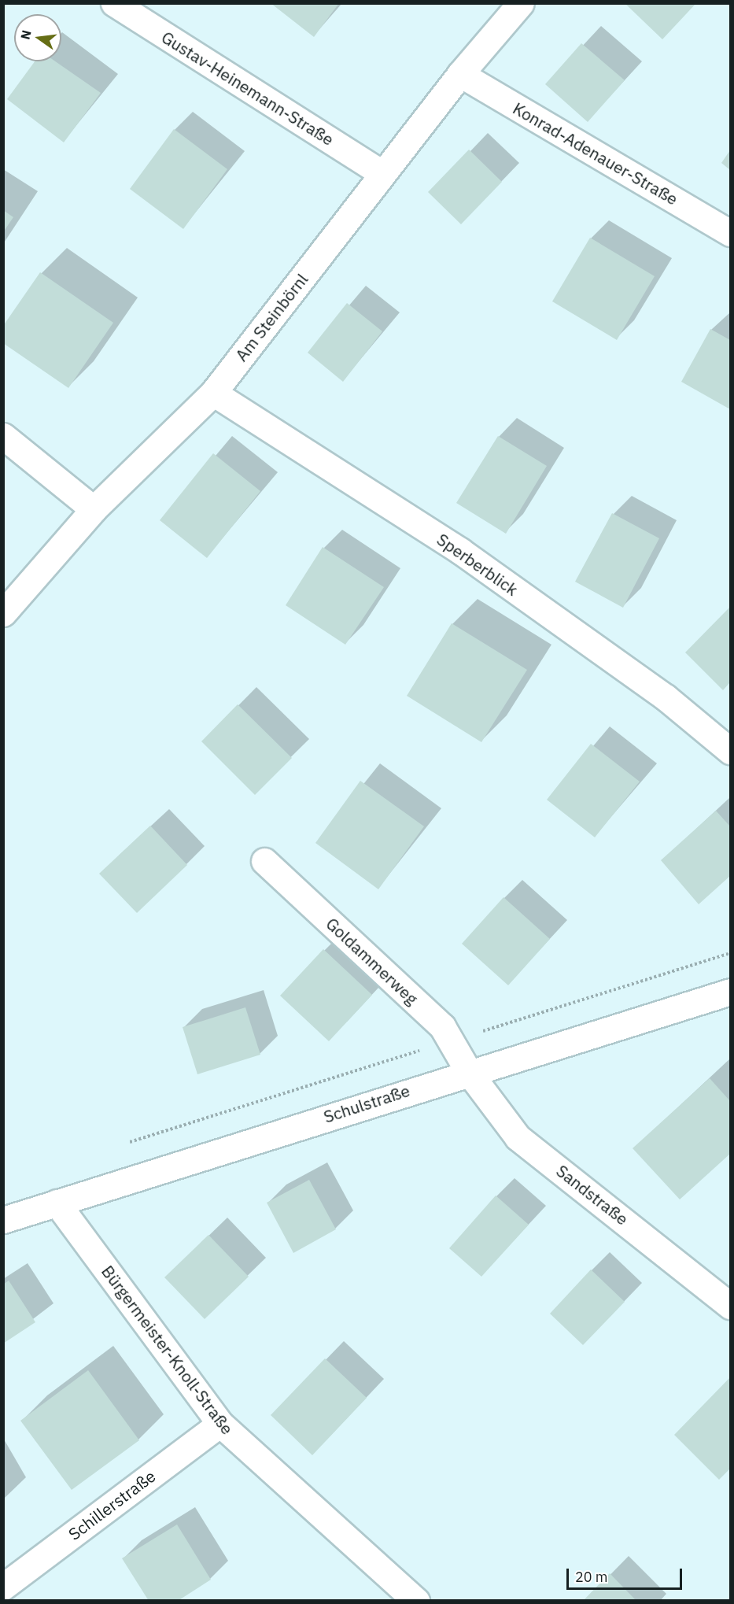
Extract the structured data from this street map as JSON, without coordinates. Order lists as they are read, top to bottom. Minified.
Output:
{"streets":{"street":["Gustav-Heinemann-Straße","Konrad-Adenauer-Straße","Am Steinbörnl","Sperberblick","Goldammerweg","Schulstraße","Sandstraße","Bürgermeister-Knoll-Straße","Schillerstraße"]},"crossings":[["Gustav-Heinemann-Straße","Am Steinbörnl"],["Konrad-Adenauer-Straße","Am Steinbörnl"],["Am Steinbörnl","Sperberblick"],["Goldammerweg","Schulstraße"],["Goldammerweg","Sandstraße"],["Schulstraße","Sandstraße"],["Schulstraße","Bürgermeister-Knoll-Straße"],["Bürgermeister-Knoll-Straße","Schillerstraße"]],"scale_bar":"20 m","north":"left"}
